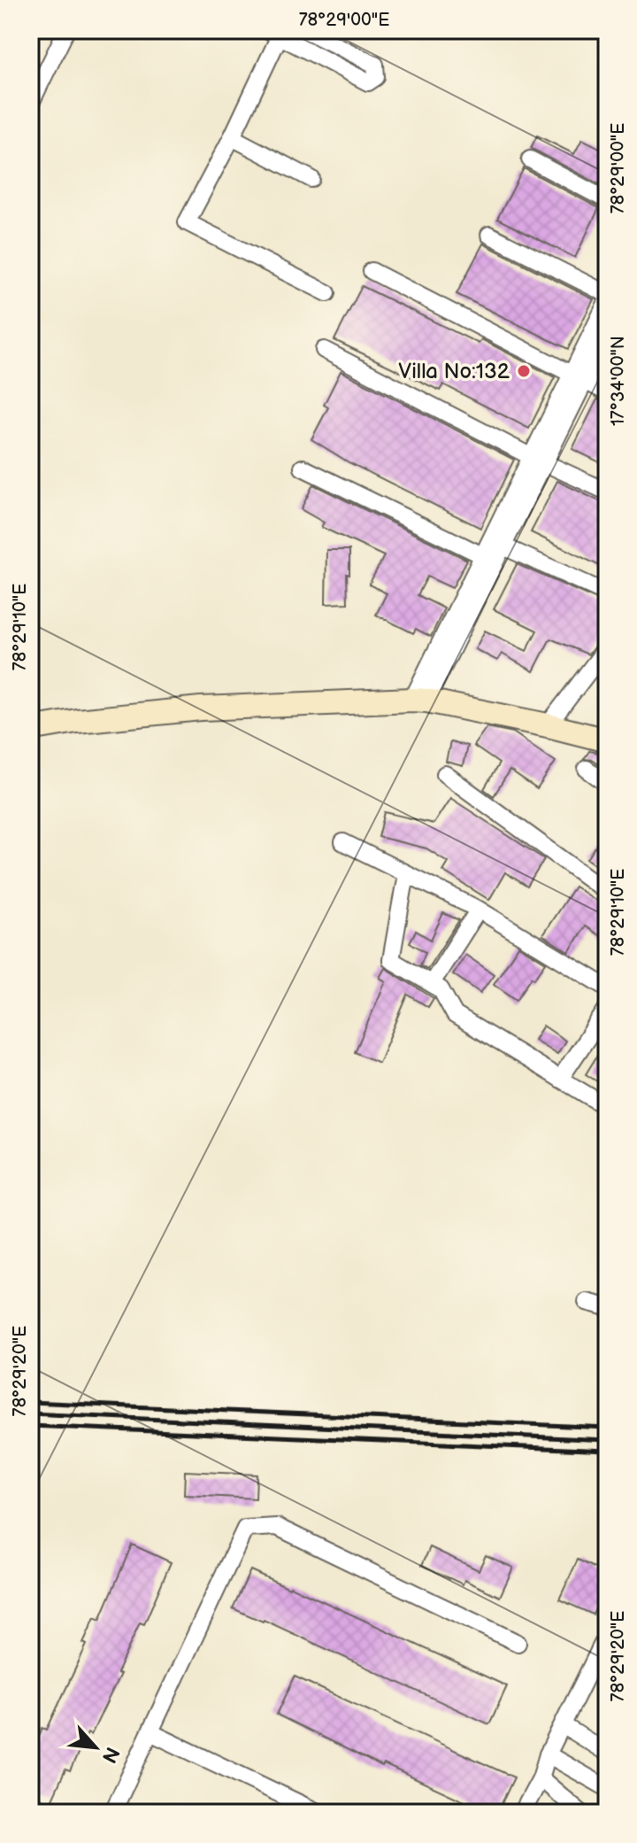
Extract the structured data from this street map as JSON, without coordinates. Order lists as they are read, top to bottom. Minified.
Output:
{"places":["Villa No:132"],"north":"bottom right","coordinates":["78°29'00\"E","17°34'00\"N","78°29'10\"E","78°29'20\"E"]}
